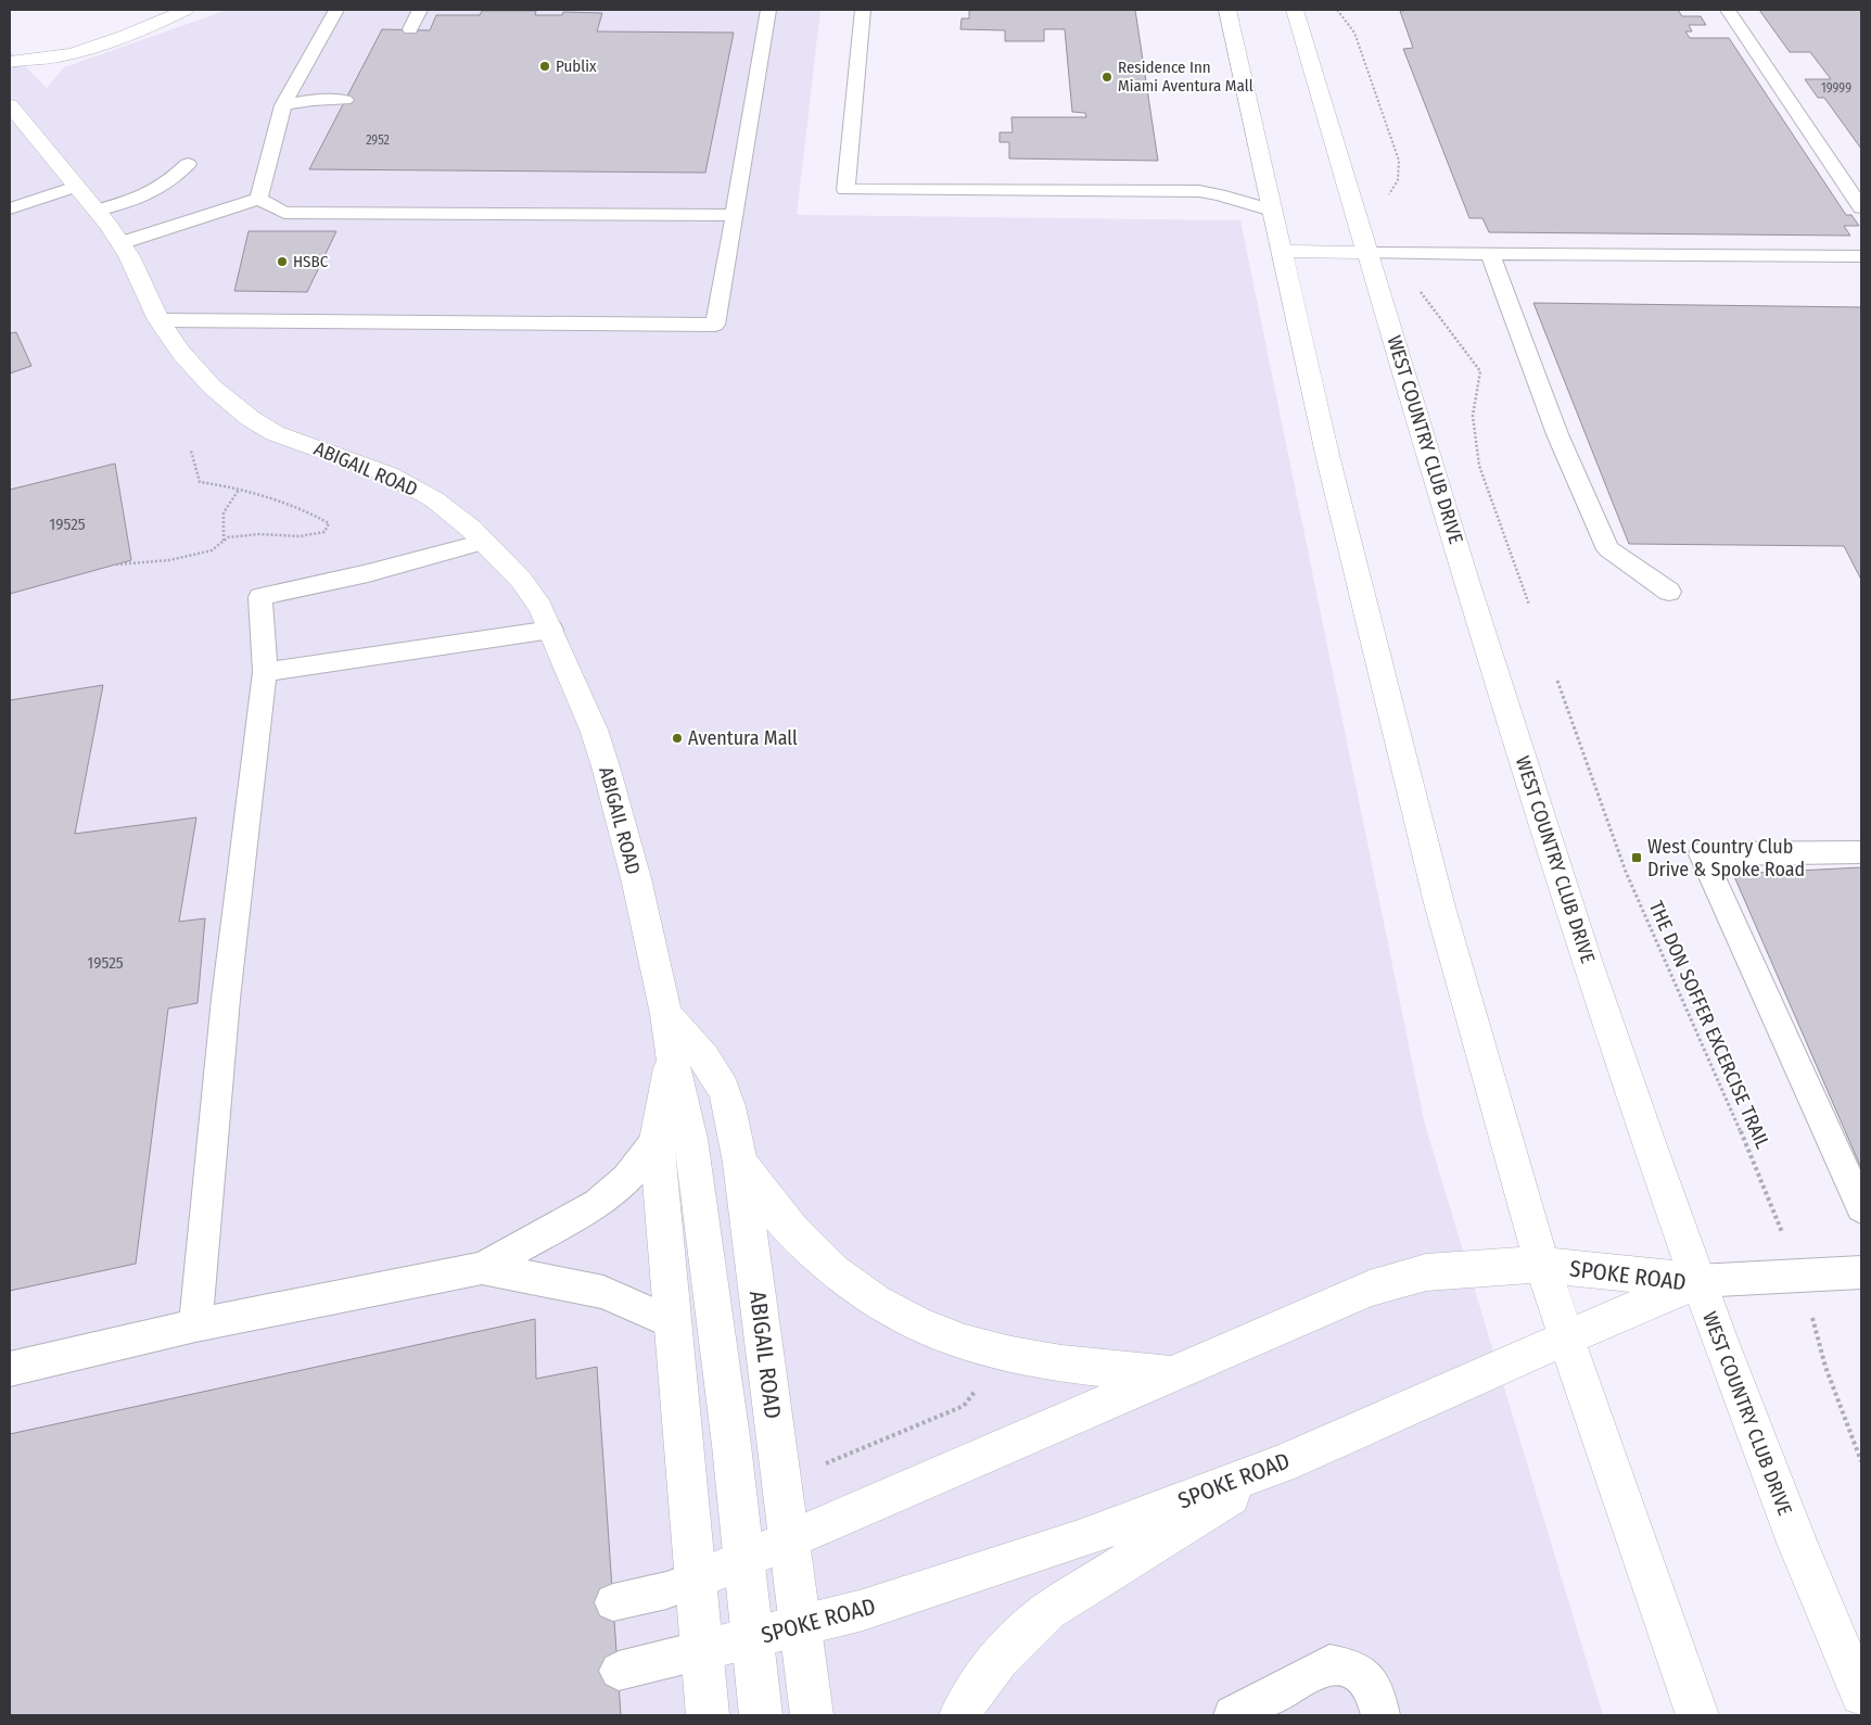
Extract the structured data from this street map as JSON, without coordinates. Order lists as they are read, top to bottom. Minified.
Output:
{"streets":{"street":["WEST COUNTRY CLUB DRIVE","ABIGAIL ROAD","SPOKE ROAD"],"path":["THE DON SOFFER EXCERCISE TRAIL"]},"crossings":[["WEST COUNTRY CLUB DRIVE","SPOKE ROAD"],["ABIGAIL ROAD","SPOKE ROAD"]],"places":{"other":["Publix","Residence Inn Miami Aventura Mall","HSBC","Aventura Mall"],"transit":["West Country Club Drive & Spoke Road"]},"house_numbers":["19999","2952","19525","19525"]}
